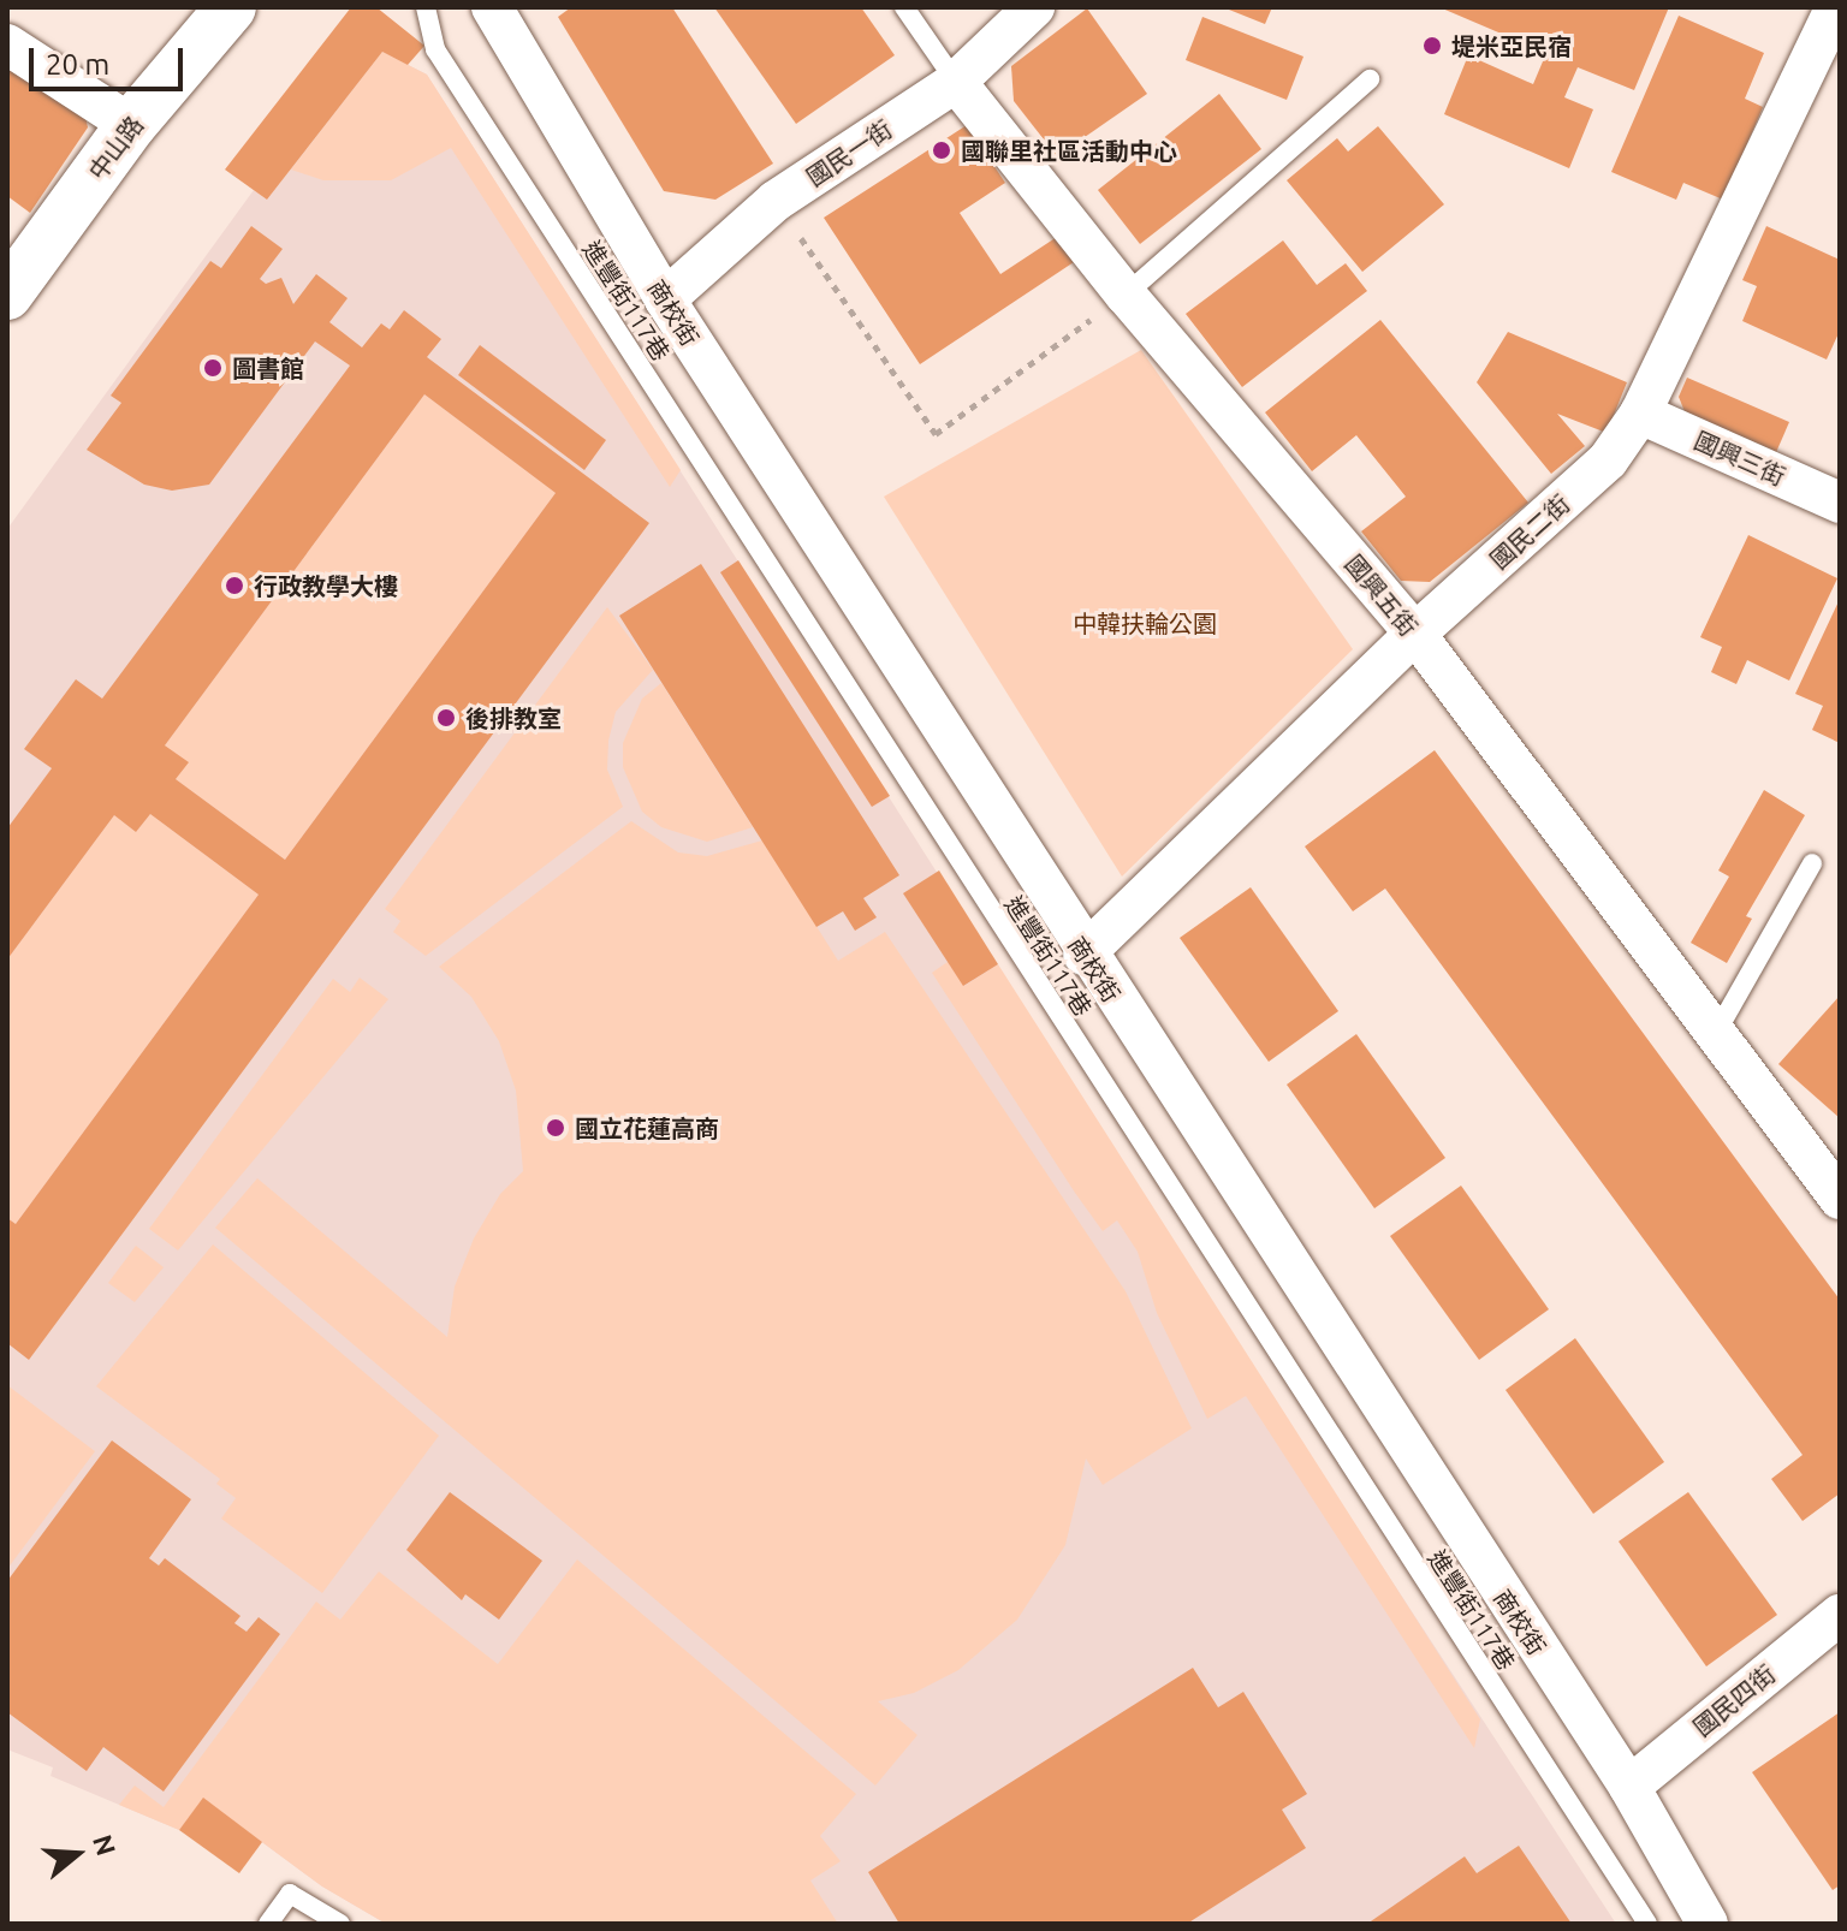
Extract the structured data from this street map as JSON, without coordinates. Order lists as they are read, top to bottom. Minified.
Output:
{"streets":{"street":["中山路","國民一街","商校街","國興三街","國民二街","國興五街","國民四街"],"lane":["進豐街117巷"]},"crossings":[["國民一街","商校街"],["國民一街","國興五街"],["商校街","國民二街"],["商校街","國民四街"],["國興三街","國民二街"],["國民二街","國興五街"]],"parks":["中韓扶輪公園"],"places":["堤米亞民宿","國聯里社區活動中心","圖書館","行政教學大樓","後排教室","國立花蓮高商"],"scale_bar":"20 m","north":"right"}
